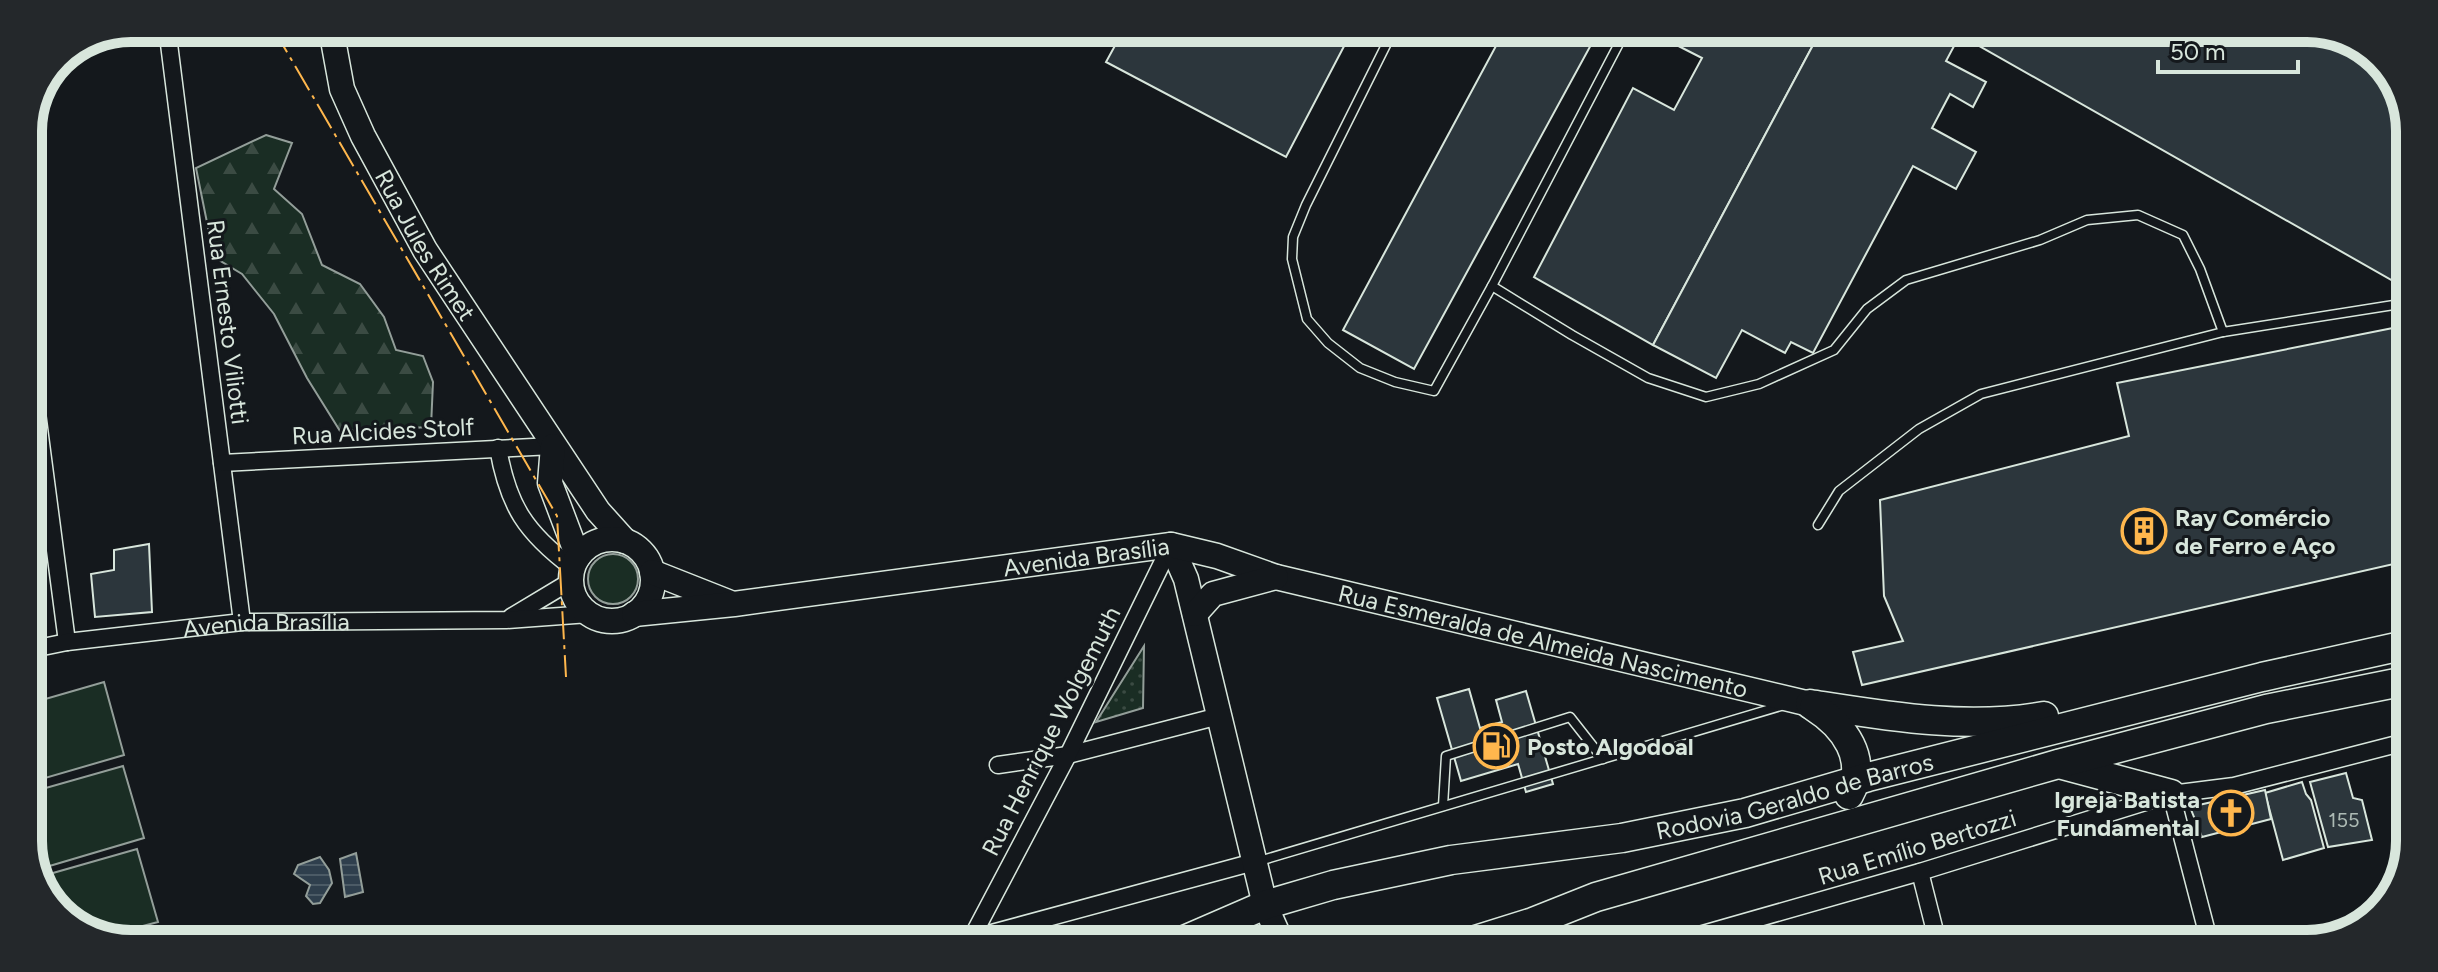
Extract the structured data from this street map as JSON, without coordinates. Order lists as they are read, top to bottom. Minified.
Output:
{"streets":{"highway":["Rodovia Geraldo de Barros"],"main road":["Rua Jules Rimet","Avenida Brasília","Rua Esmeralda de Almeida Nascimento"],"street":["Rua Ernesto Viliotti","Rua Alcides Stolf","Rua Henrique Wolgemuth","Rua Emílio Bertozzi"]},"crossings":[["Rua Jules Rimet","Rua Alcides Stolf"],["Rua Jules Rimet","Avenida Brasília"],["Rua Ernesto Viliotti","Rua Alcides Stolf"],["Rua Ernesto Viliotti","Avenida Brasília"],["Rua Alcides Stolf","Avenida Brasília"],["Avenida Brasília","Rua Esmeralda de Almeida Nascimento"],["Avenida Brasília","Rua Henrique Wolgemuth"],["Avenida Brasília","Rodovia Geraldo de Barros"],["Rua Esmeralda de Almeida Nascimento","Rua Henrique Wolgemuth"]],"places":{"building":["Ray Comércio de Ferro e Aço"],"fuel station":["Posto Algodoal"],"church":["Igreja Batista Fundamental"]},"house_numbers":["155"],"scale_bar":"50 m"}
